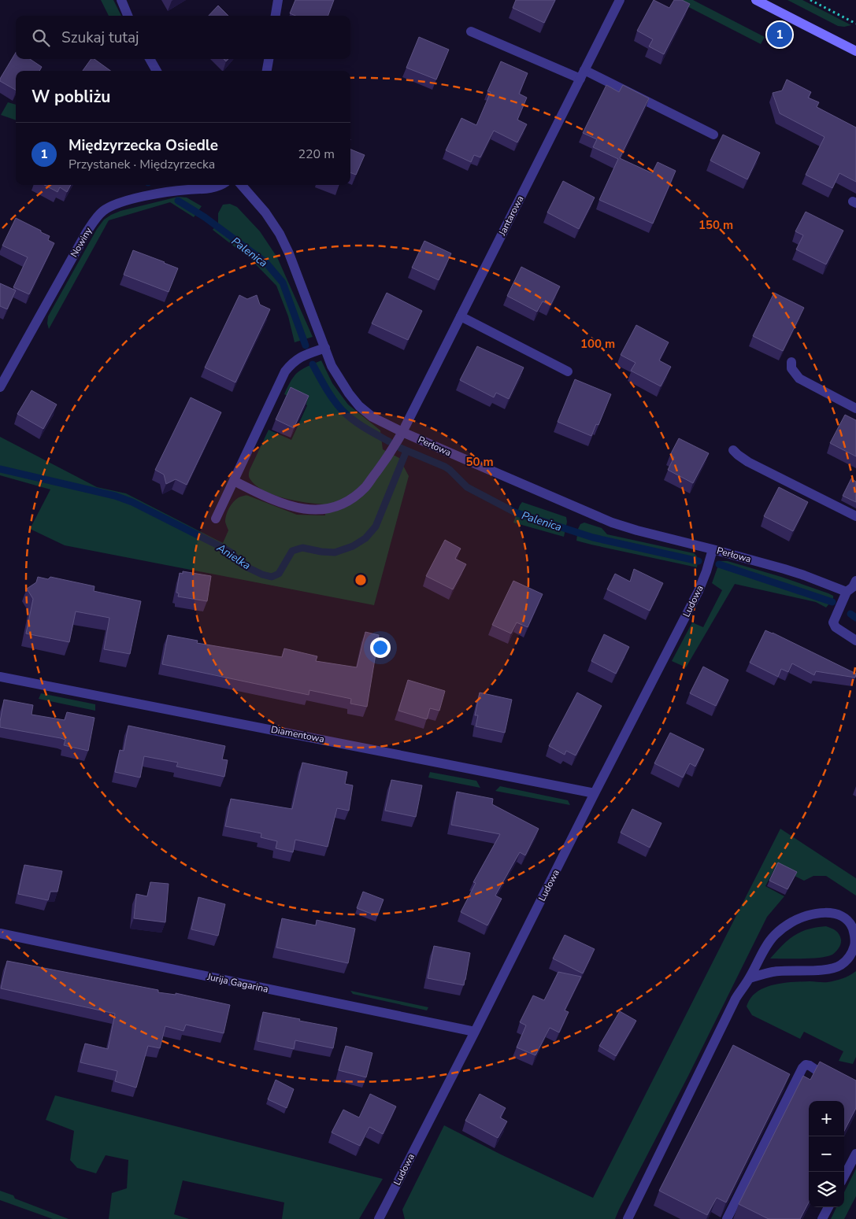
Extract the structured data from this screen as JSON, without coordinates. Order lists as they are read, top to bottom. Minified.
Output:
{"streets":{"street":["Jantarowa","Nowiny","Perłowa","Ludowa","Diamentowa","Jurija Gagarina"]},"crossings":[["Jantarowa","Perłowa"],["Perłowa","Ludowa"],["Ludowa","Diamentowa"],["Ludowa","Jurija Gagarina"]],"water":["Palenica","Anielka"],"page":{"search":"Szukaj tutaj","pins":"1","heading":"W pobliżu","list":[{"mark":"1","name":"Międzyrzecka Osiedle","note":"Przystanek · Międzyrzecka","value":"220 m"}],"map_buttons":["+","−"]},"rings":["150 m","100 m","50 m"]}
